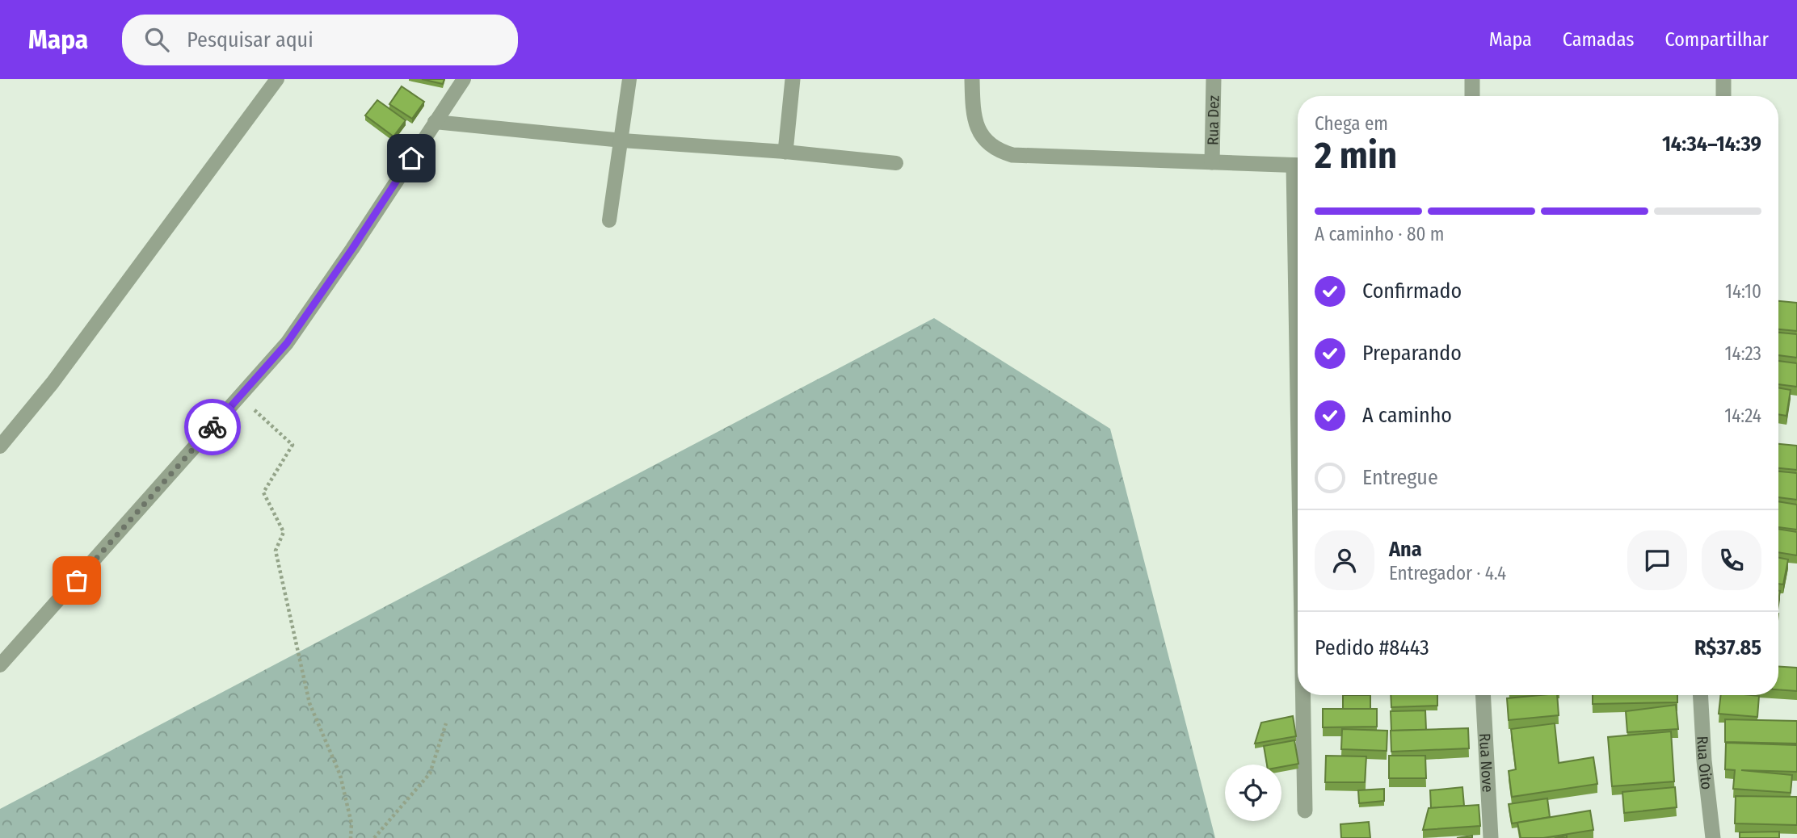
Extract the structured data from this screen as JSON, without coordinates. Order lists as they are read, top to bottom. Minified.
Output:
{"streets":{"street":["Rua Dez","Rua Nove","Rua Oito"]},"page":{"header":"Mapa","search":"Pesquisar aqui","nav":["Mapa","Camadas","Compartilhar"],"heading":["2 min","Chega em","14:34–14:39"],"panel":["Ana","Entregador · 4.4","Pedido #8443","R$37.85"],"bar":"A caminho · 80 m","list":[["Confirmado","14:10"],["Preparando","14:23"],["A caminho","14:24"],"Entregue"]}}
